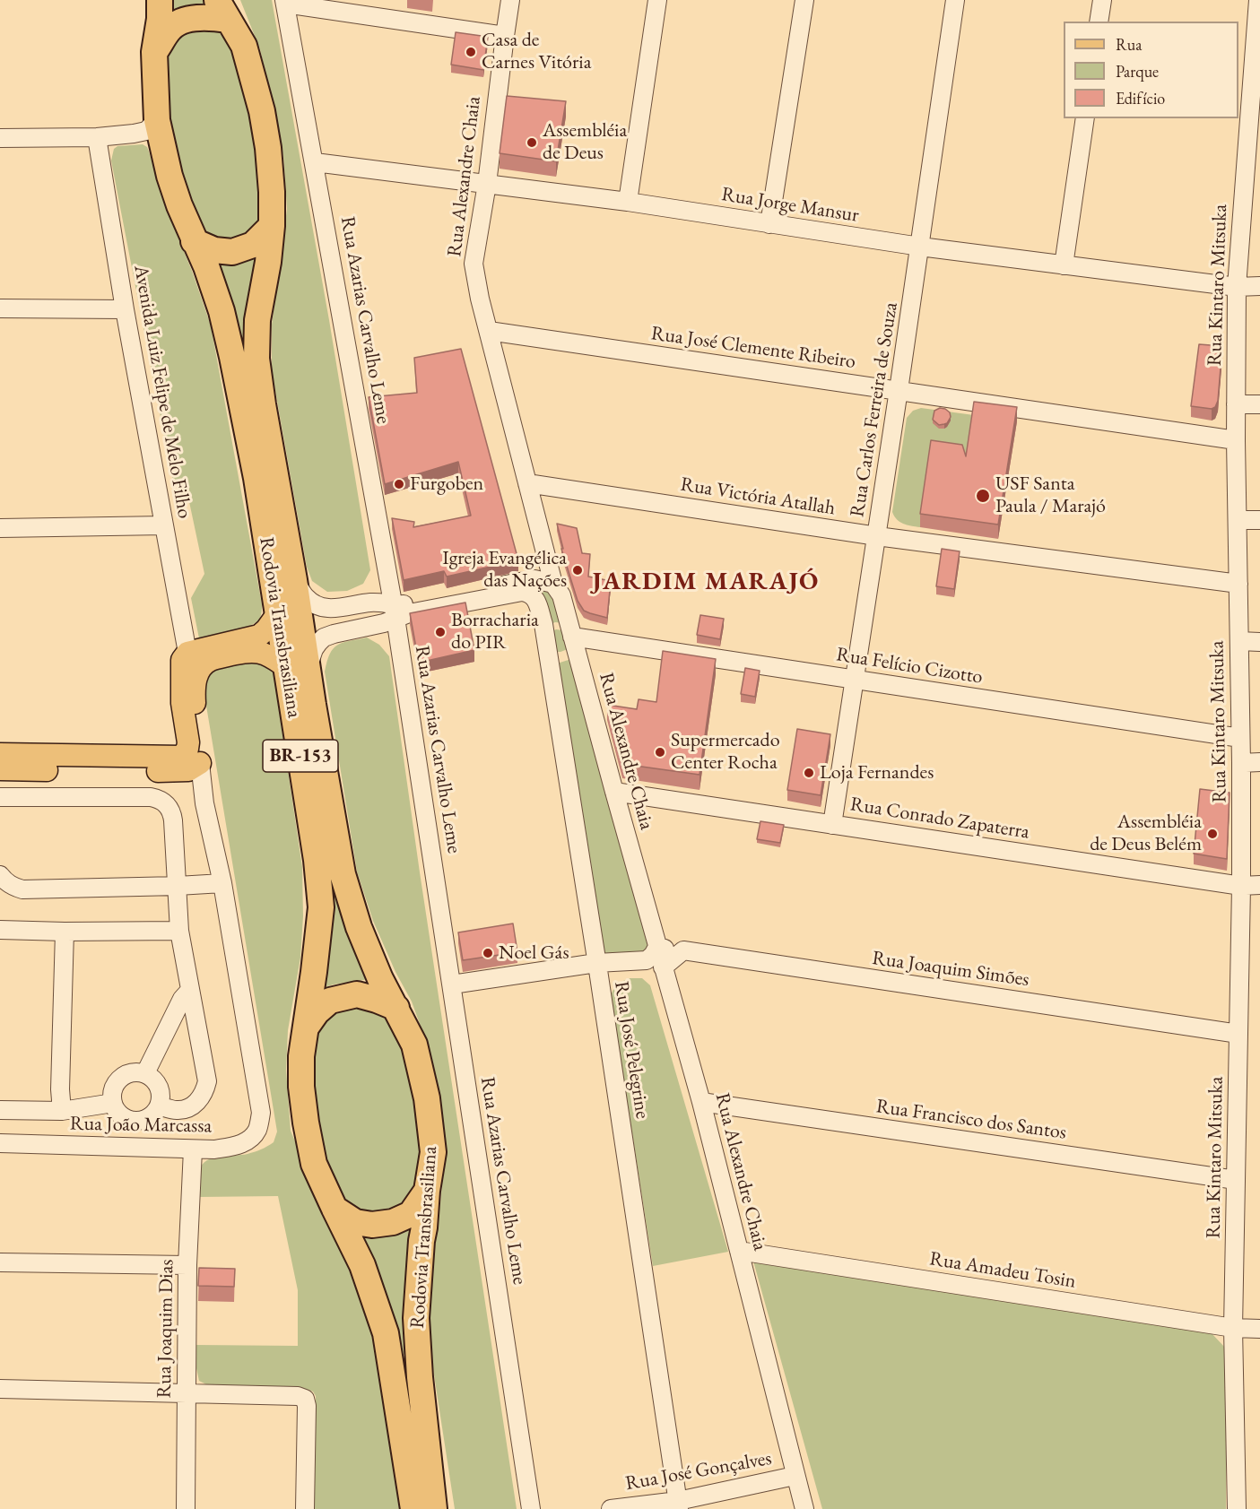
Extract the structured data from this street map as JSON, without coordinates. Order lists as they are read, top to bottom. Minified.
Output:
{"streets":{"highway":["Rodovia Transbrasiliana","BR-153"],"street":["Rua Alexandre Chaia","Rua Jorge Mansur","Rua Kintaro Mitsuka","Rua Azarias Carvalho Leme","Rua José Clemente Ribeiro","Avenida Luiz Felipe de Melo Filho","Rua Carlos Ferreira de Souza","Rua Victória Atallah","Rua Felício Cizotto","Rua Conrado Zapaterra","Rua Joaquim Simões","Rua José Pelegrine","Rua Francisco dos Santos","Rua João Marcassa","Rua Amadeu Tosin","Rua Joaquim Dias","Rua José Gonçalves"]},"crossings":[["Rua Alexandre Chaia","Rua Jorge Mansur"],["Rua Alexandre Chaia","Rua José Clemente Ribeiro"],["Rua Alexandre Chaia","Rua Victória Atallah"],["Rua Alexandre Chaia","Rua Felício Cizotto"],["Rua Alexandre Chaia","Rua Conrado Zapaterra"],["Rua Alexandre Chaia","Rua Joaquim Simões"],["Rua Alexandre Chaia","Rua José Pelegrine"],["Rua Alexandre Chaia","Rua Francisco dos Santos"],["Rua Alexandre Chaia","Rua Amadeu Tosin"],["Rua Alexandre Chaia","Rua José Gonçalves"],["Rua Jorge Mansur","Rua Kintaro Mitsuka"],["Rua Jorge Mansur","Rua Azarias Carvalho Leme"],["Rua Jorge Mansur","Rua Carlos Ferreira de Souza"],["Rua Kintaro Mitsuka","Rua José Clemente Ribeiro"],["Rua Kintaro Mitsuka","Rua Victória Atallah"],["Rua Kintaro Mitsuka","Rua Felício Cizotto"],["Rua Kintaro Mitsuka","Rua Conrado Zapaterra"],["Rua Kintaro Mitsuka","Rua Joaquim Simões"],["Rua Kintaro Mitsuka","Rua Francisco dos Santos"],["Rua Kintaro Mitsuka","Rua Amadeu Tosin"],["Rua Azarias Carvalho Leme","Rua José Pelegrine"],["Rua José Clemente Ribeiro","Rua Carlos Ferreira de Souza"],["Rua Carlos Ferreira de Souza","Rua Victória Atallah"],["Rua Carlos Ferreira de Souza","Rua Felício Cizotto"],["Rua Carlos Ferreira de Souza","Rua Conrado Zapaterra"],["Rua Felício Cizotto","Rua José Pelegrine"],["Rua José Pelegrine","Rua José Gonçalves"],["Rua João Marcassa","Rua Joaquim Dias"]],"districts":["JARDIM MARAJÓ"],"places":["Casa de Carnes Vitória","Assembléia de Deus","Furgoben","USF Santa Paula / Marajó","Igreja Evangélica das Nações","Borracharia do PIR","Supermercado Center Rocha","Loja Fernandes","Assembléia de Deus Belém","Noel Gás"],"legend":["Rua","Parque","Edifício"]}
